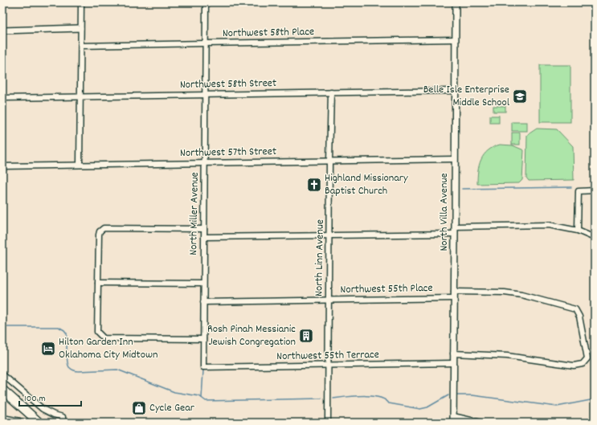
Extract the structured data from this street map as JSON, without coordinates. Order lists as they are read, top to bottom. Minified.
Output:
{"streets":{"street":["Northwest 58th Place","Northwest 58th Street","Northwest 57th Street","North Villa Avenue","North Miller Avenue","North Linn Avenue","Northwest 55th Place","Northwest 55th Terrace"]},"crossings":[["Northwest 58th Place","North Villa Avenue"],["Northwest 58th Place","North Miller Avenue"],["Northwest 58th Street","North Villa Avenue"],["Northwest 58th Street","North Miller Avenue"],["Northwest 58th Street","North Linn Avenue"],["Northwest 57th Street","North Villa Avenue"],["Northwest 57th Street","North Miller Avenue"],["Northwest 57th Street","North Linn Avenue"],["North Villa Avenue","Northwest 55th Place"],["North Villa Avenue","Northwest 55th Terrace"],["North Miller Avenue","Northwest 55th Place"],["North Miller Avenue","Northwest 55th Terrace"],["North Linn Avenue","Northwest 55th Place"],["North Linn Avenue","Northwest 55th Terrace"]],"places":{"school or university":["Belle Isle Enterprise Middle School"],"church":["Highland Missionary Baptist Church"],"building":["Rosh Pinah Messianic Jewish Congregation"],"hotel":["Hilton Garden Inn Oklahoma City Midtown"],"shop":["Cycle Gear"]},"scale_bar":"100 m"}
